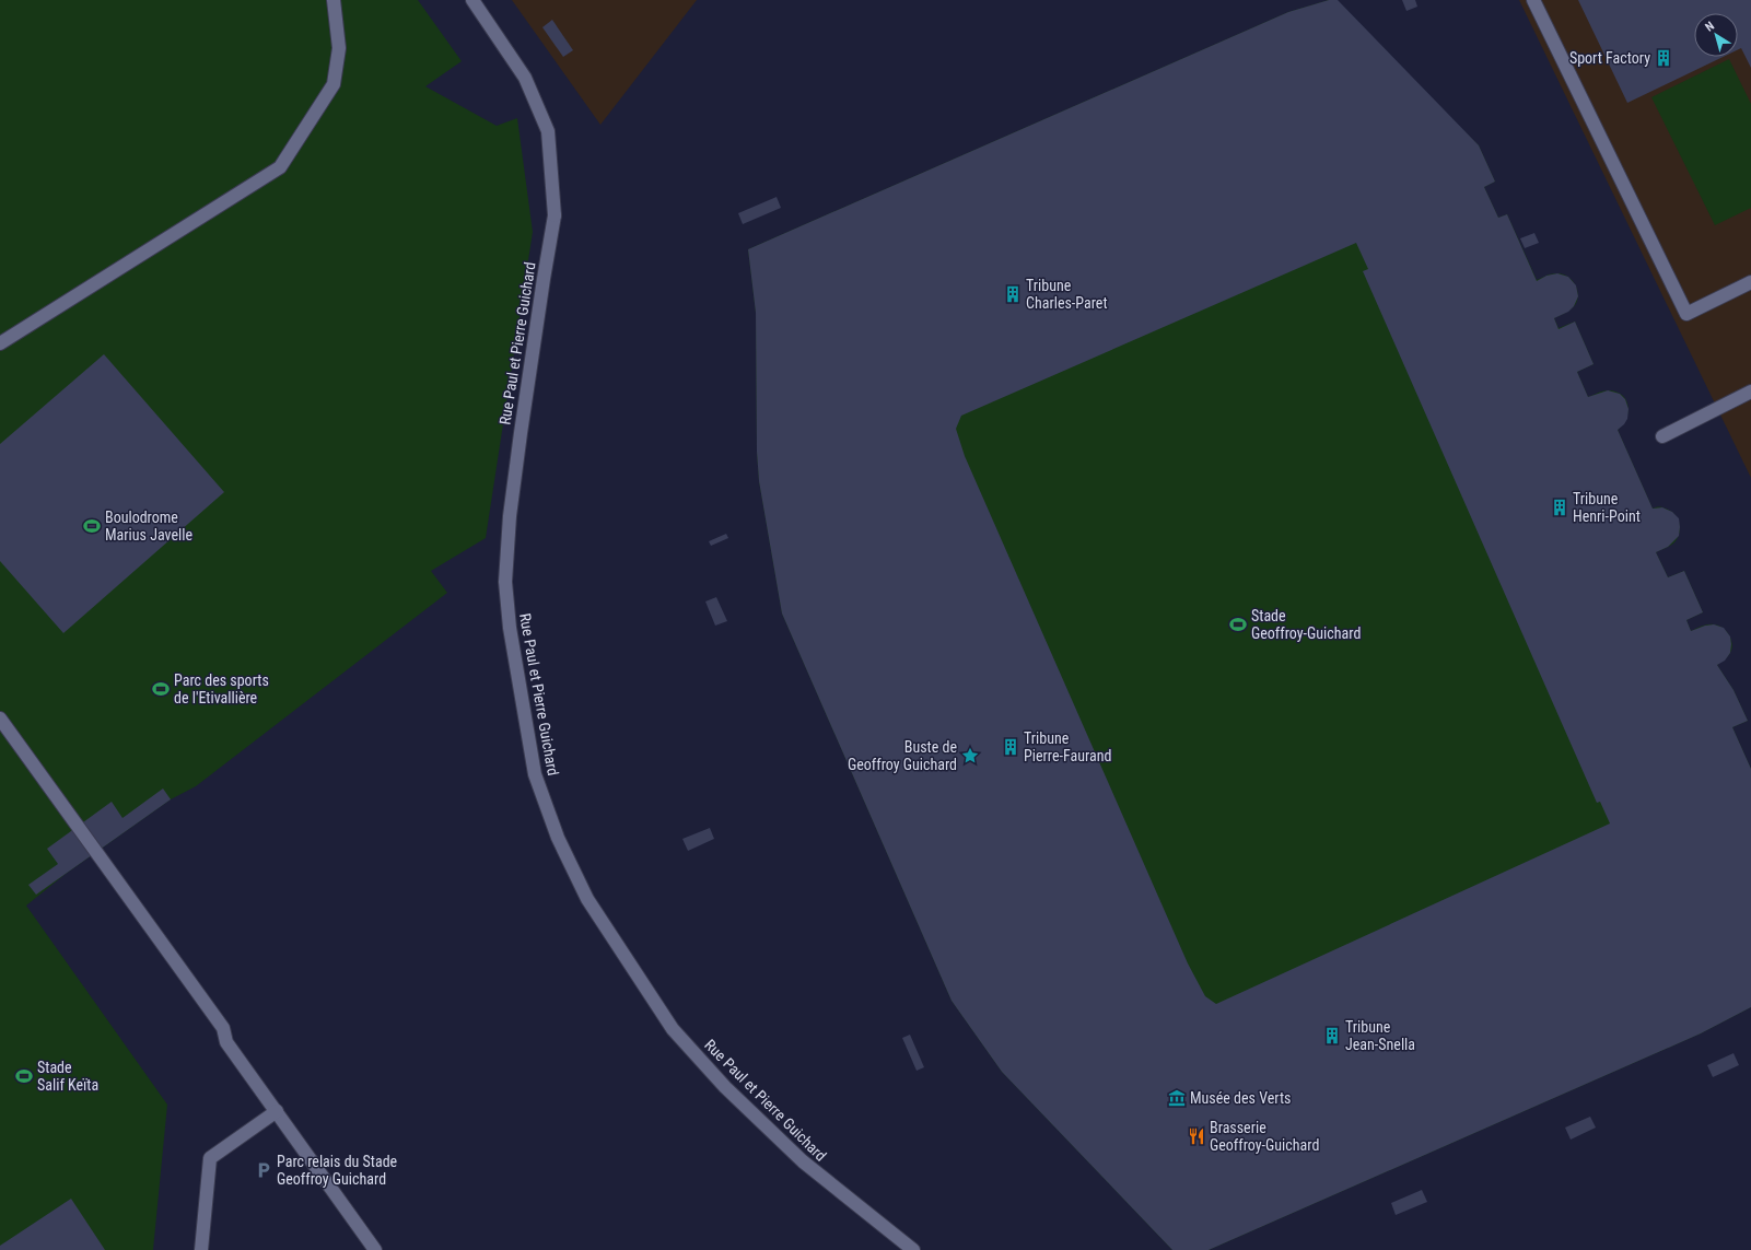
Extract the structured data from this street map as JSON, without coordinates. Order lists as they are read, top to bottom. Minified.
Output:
{"streets":{"street":["Rue Paul et Pierre Guichard"]},"places":{"building":["Sport Factory","Tribune Charles-Paret","Tribune Henri-Point","Tribune Pierre-Faurand","Tribune Jean-Snella"],"sports":["Boulodrome Marius Javelle","Stade Geoffroy-Guichard","Parc des sports de l'Etivallière","Stade Salif Keïta"],"place":["Buste de Geoffroy Guichard"],"museum":["Musée des Verts"],"restaurant":["Brasserie Geoffroy-Guichard"],"parking":["Parc relais du Stade Geoffroy Guichard"]},"north":"top left"}
